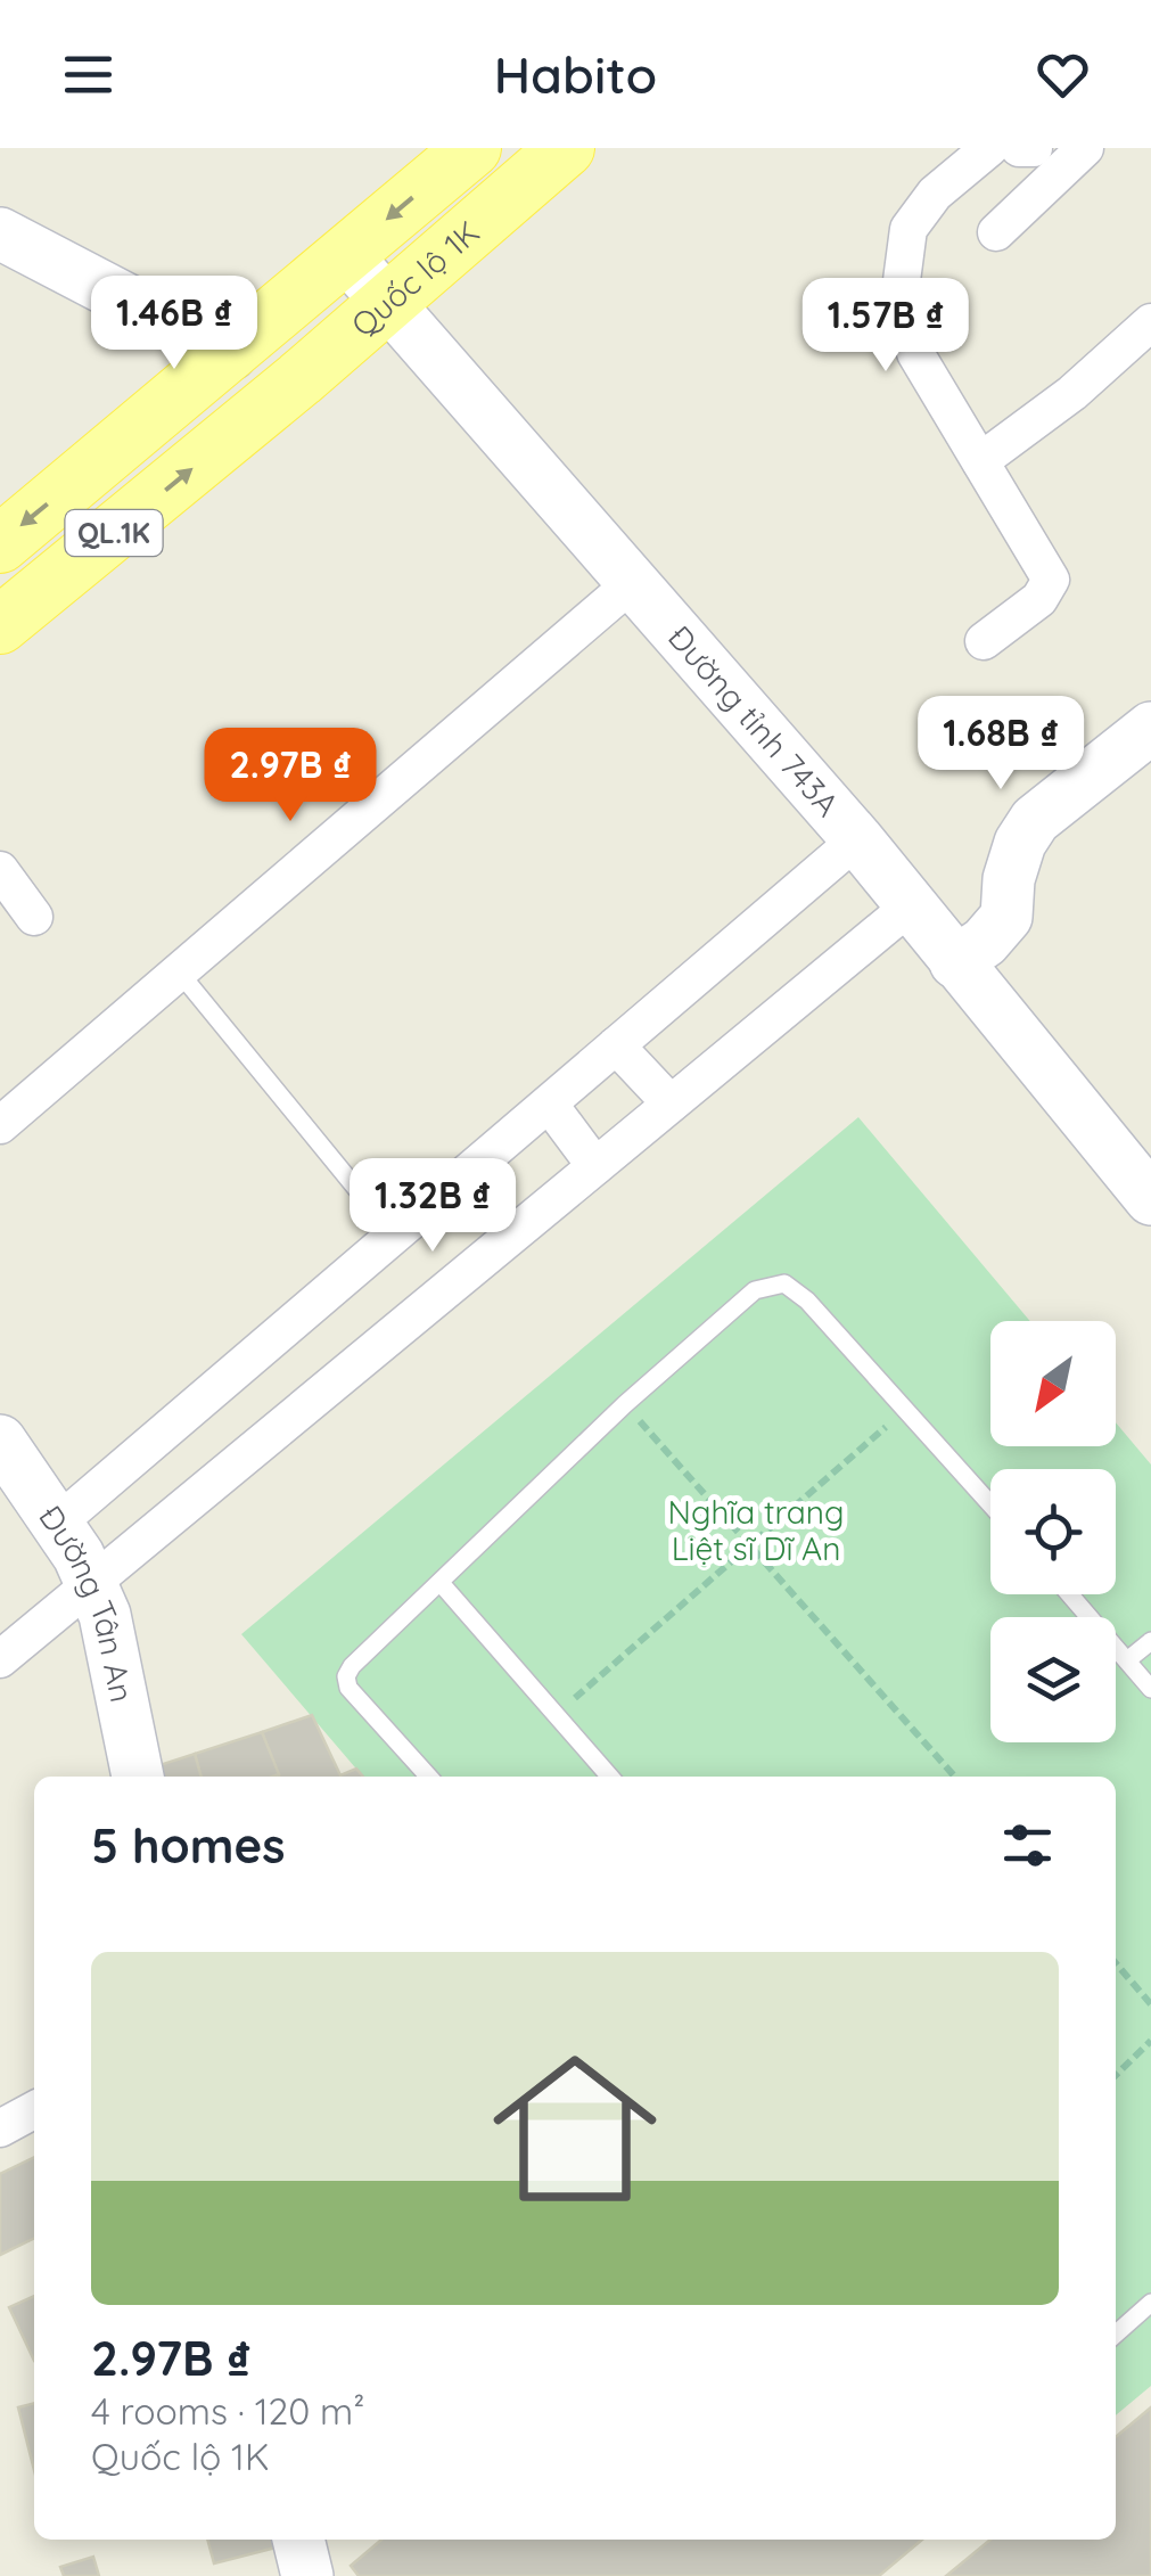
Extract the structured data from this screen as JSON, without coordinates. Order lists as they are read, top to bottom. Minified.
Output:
{"streets":{"main road":["Quốc lộ 1K","QL.1K","Đường tỉnh 743A","Đường Tân An"]},"crossings":[["Quốc lộ 1K","Đường tỉnh 743A"]],"parks":["Nghĩa trang Liệt sĩ Dĩ An"],"north":"bottom left","page":{"header":"Habito","price":["1.46B ₫","1.57B ₫","1.68B ₫","2.97B ₫","1.32B ₫"],"heading":"5 homes","list":[{"name":"2.97B ₫","note":"4 rooms · 120 m² · Quốc lộ 1K"}]}}
